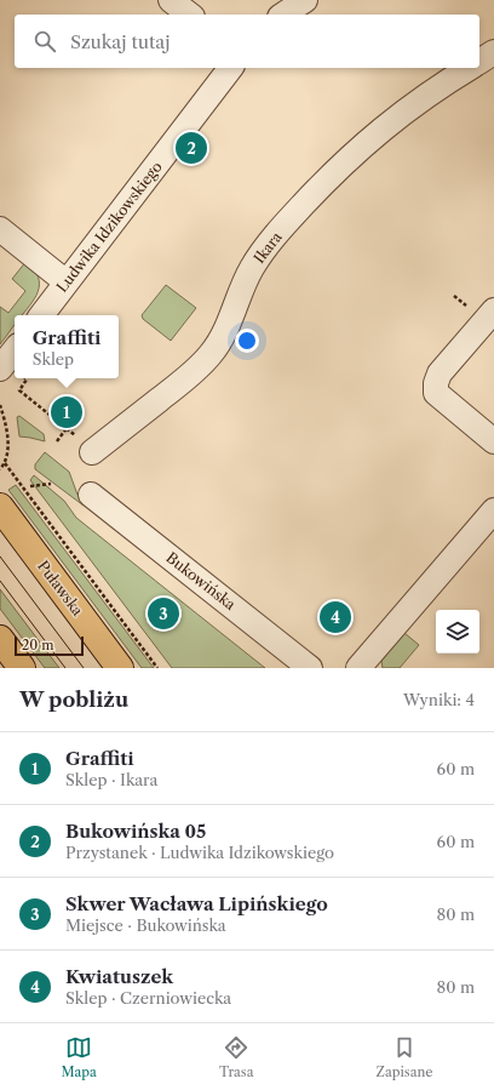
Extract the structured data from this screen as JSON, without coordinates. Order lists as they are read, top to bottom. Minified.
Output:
{"streets":{"main road":["Puławska"],"street":["Ludwika Idzikowskiego","Ikara","Bukowińska"]},"scale_bar":"20 m","page":{"search":"Szukaj tutaj","pins":["2","1","3","4"],"popup":["Graffiti","Sklep"],"scale":"20 m","heading":["W pobliżu","Wyniki: 4"],"list":[{"mark":"1","name":"Graffiti","note":"Sklep · Ikara","value":"60 m"},{"mark":"2","name":"Bukowińska 05","note":"Przystanek · Ludwika Idzikowskiego","value":"60 m"},{"mark":"3","name":"Skwer Wacława Lipińskiego","note":"Miejsce · Bukowińska","value":"80 m"},{"mark":"4","name":"Kwiatuszek","note":"Sklep · Czerniowiecka","value":"80 m"}],"nav":["Mapa","Trasa","Zapisane"]}}
